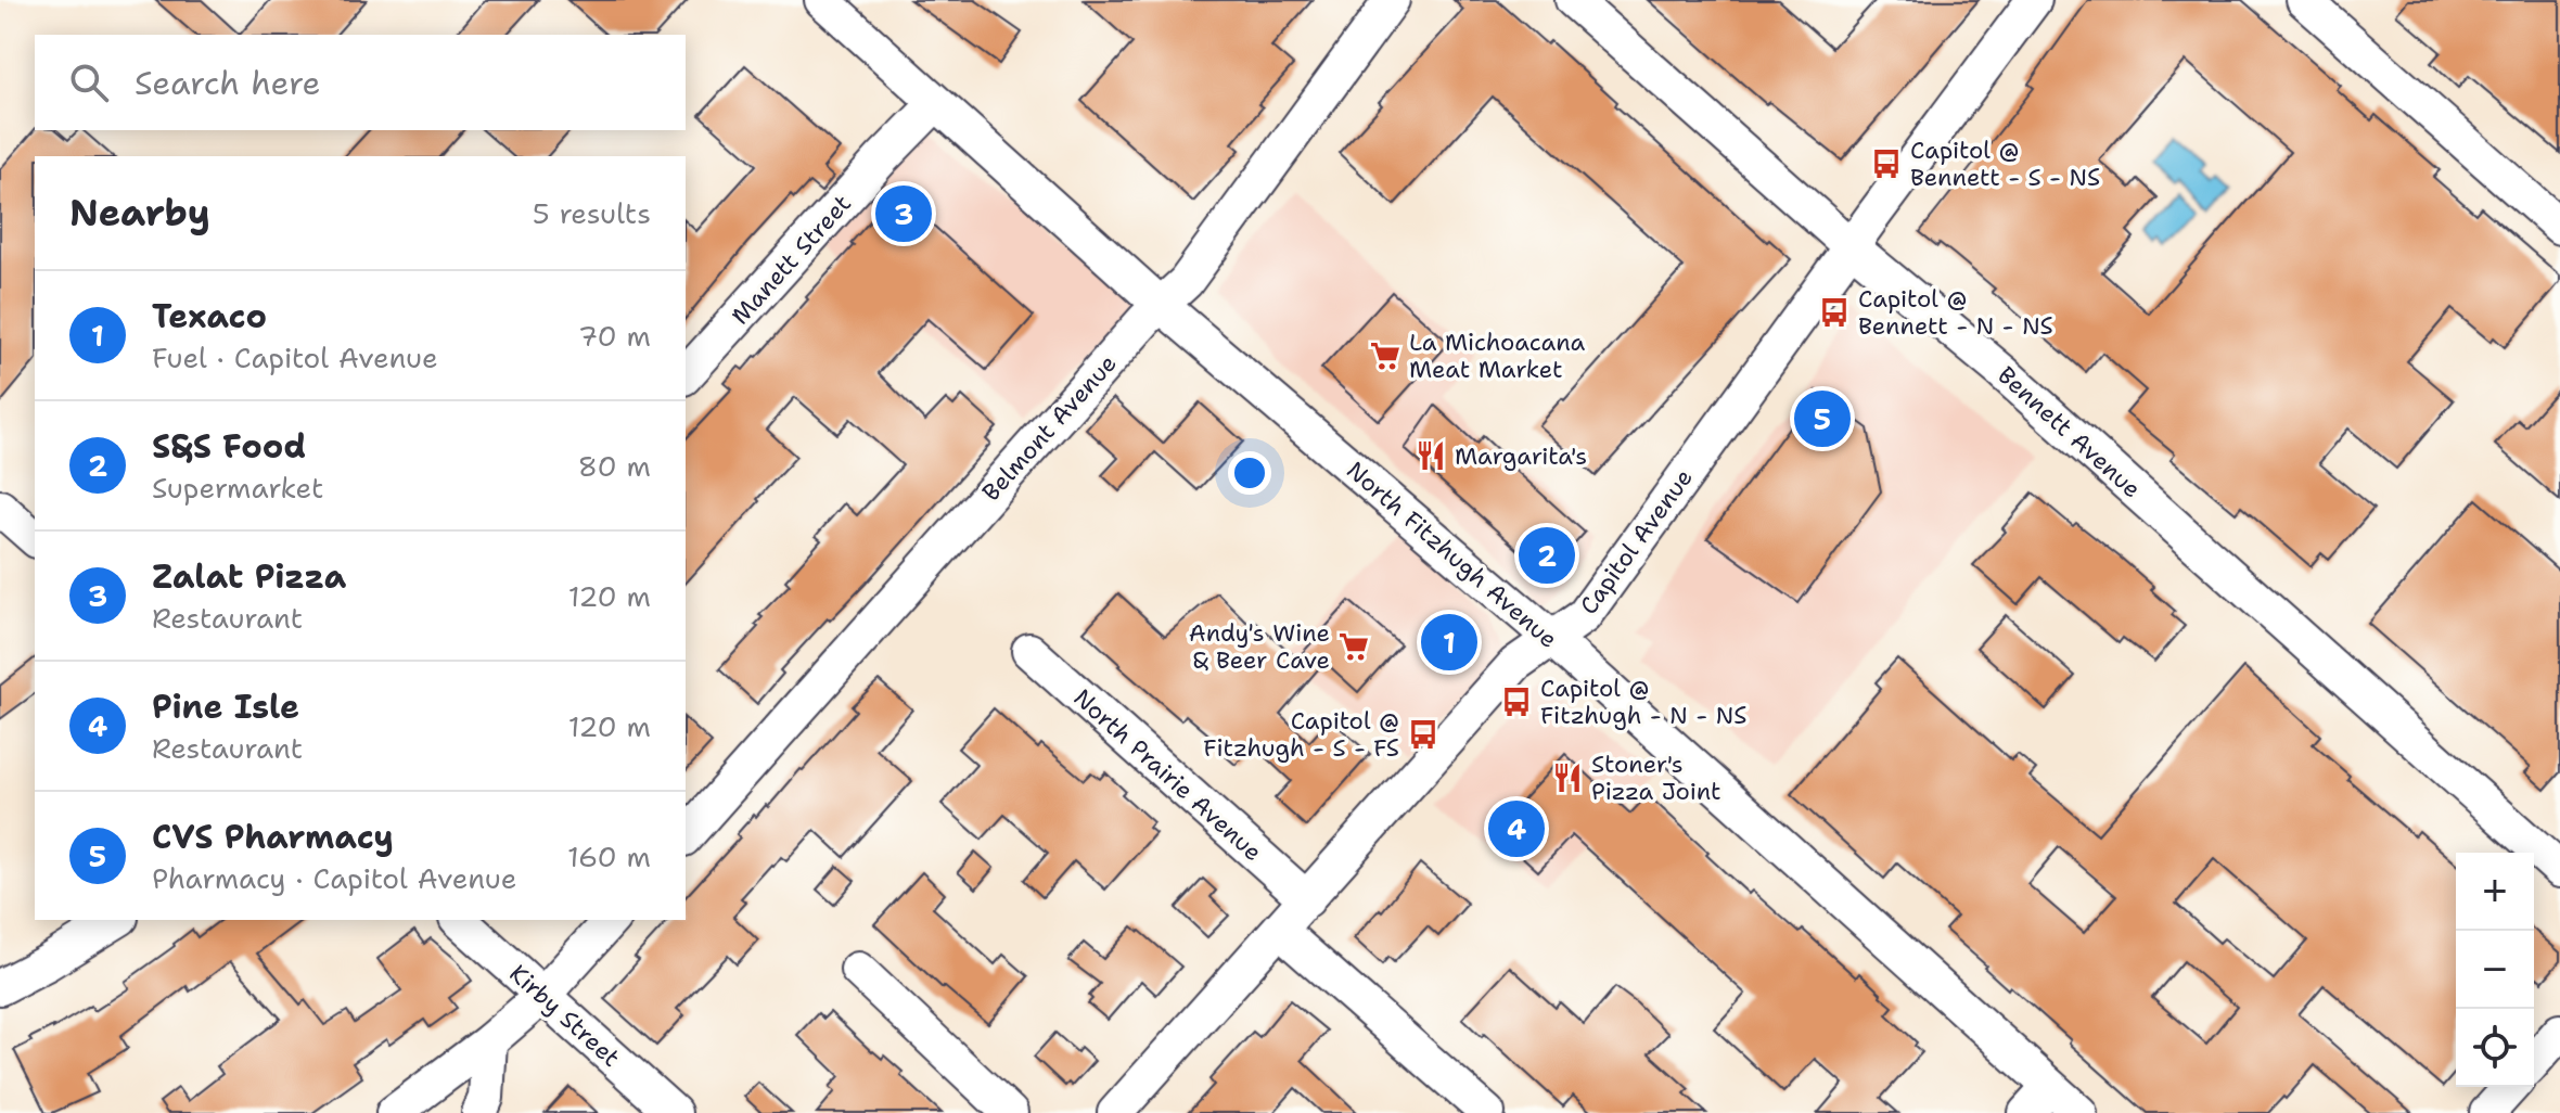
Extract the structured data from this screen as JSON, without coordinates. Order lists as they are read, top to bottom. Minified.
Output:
{"streets":{"street":["Manett Street","Belmont Avenue","Bennett Avenue","Capitol Avenue","North Fitzhugh Avenue","North Prairie Avenue","Kirby Street"]},"crossings":[["Manett Street","North Fitzhugh Avenue"],["Belmont Avenue","North Fitzhugh Avenue"],["Bennett Avenue","Capitol Avenue"],["Capitol Avenue","North Fitzhugh Avenue"],["Capitol Avenue","North Prairie Avenue"]],"places":{"bus stop":["Capitol @ Bennett - S - NS","Capitol @ Bennett - N - NS","Capitol @ Fitzhugh - N - NS","Capitol @ Fitzhugh - S - FS"],"supermarket":["La Michoacana Meat Market","Andy's Wine & Beer Cave"],"restaurant":["Margarita's","Stoner's Pizza Joint"]},"page":{"search":"Search here","heading":["Nearby","5 results"],"pins":["3","5","2","1","4"],"list":[{"mark":"1","name":"Texaco","note":"Fuel · Capitol Avenue","value":"70 m"},{"mark":"2","name":"S&S Food","note":"Supermarket","value":"80 m"},{"mark":"3","name":"Zalat Pizza","note":"Restaurant","value":"120 m"},{"mark":"4","name":"Pine Isle","note":"Restaurant","value":"120 m"},{"mark":"5","name":"CVS Pharmacy","note":"Pharmacy · Capitol Avenue","value":"160 m"}],"map_buttons":["+","−"]}}
